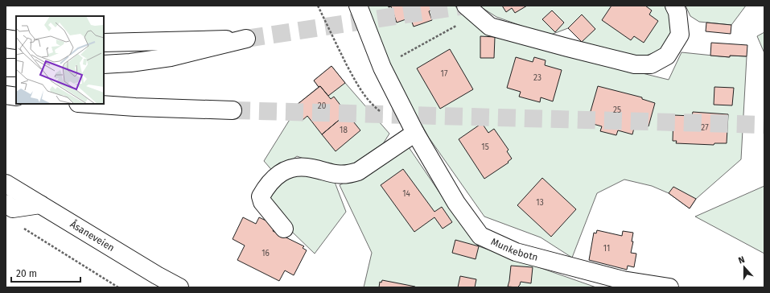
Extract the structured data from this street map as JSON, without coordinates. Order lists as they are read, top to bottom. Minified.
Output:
{"streets":{"main road":["Åsaneveien","Munkebotn"]},"house_numbers":["17","23","20","25","27","18","15","14","13","11","16"],"scale_bar":"20 m","north":"top"}
